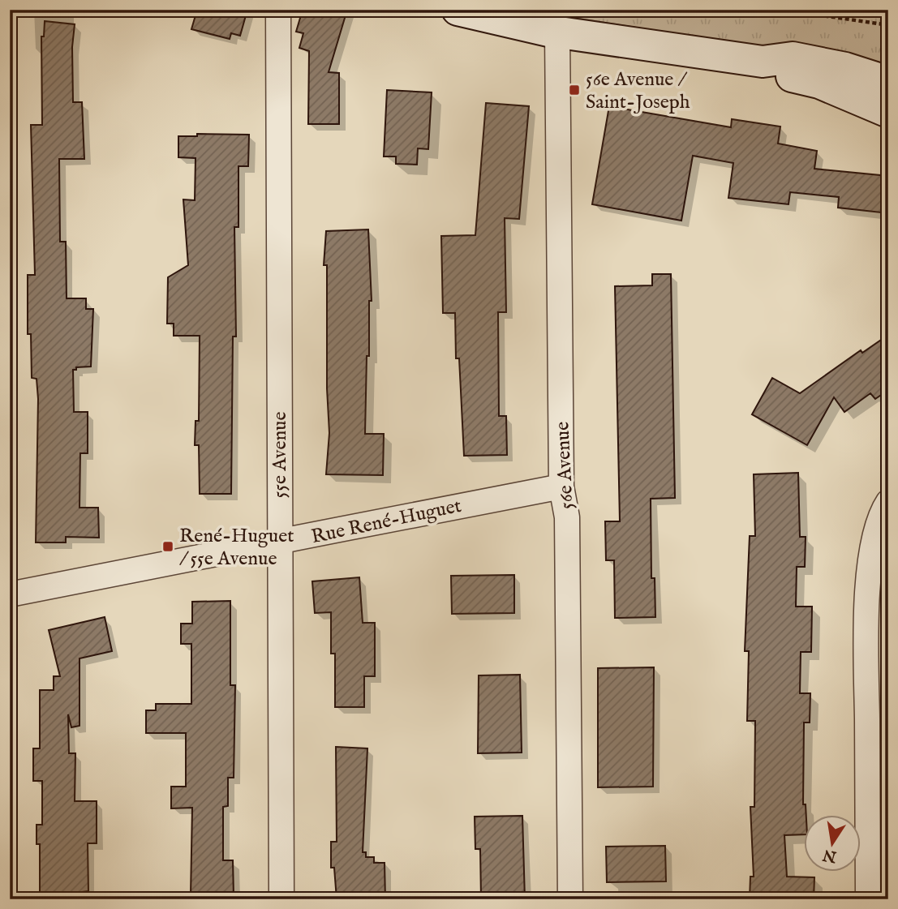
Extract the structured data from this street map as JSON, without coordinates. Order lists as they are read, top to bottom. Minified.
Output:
{"streets":{"street":["55e Avenue","56e Avenue","Rue René-Huguet"]},"crossings":[["55e Avenue","Rue René-Huguet"],["56e Avenue","Rue René-Huguet"]],"places":{"transit":["56e Avenue / Saint-Joseph","René-Huguet / 55e Avenue"]},"north":"bottom"}
